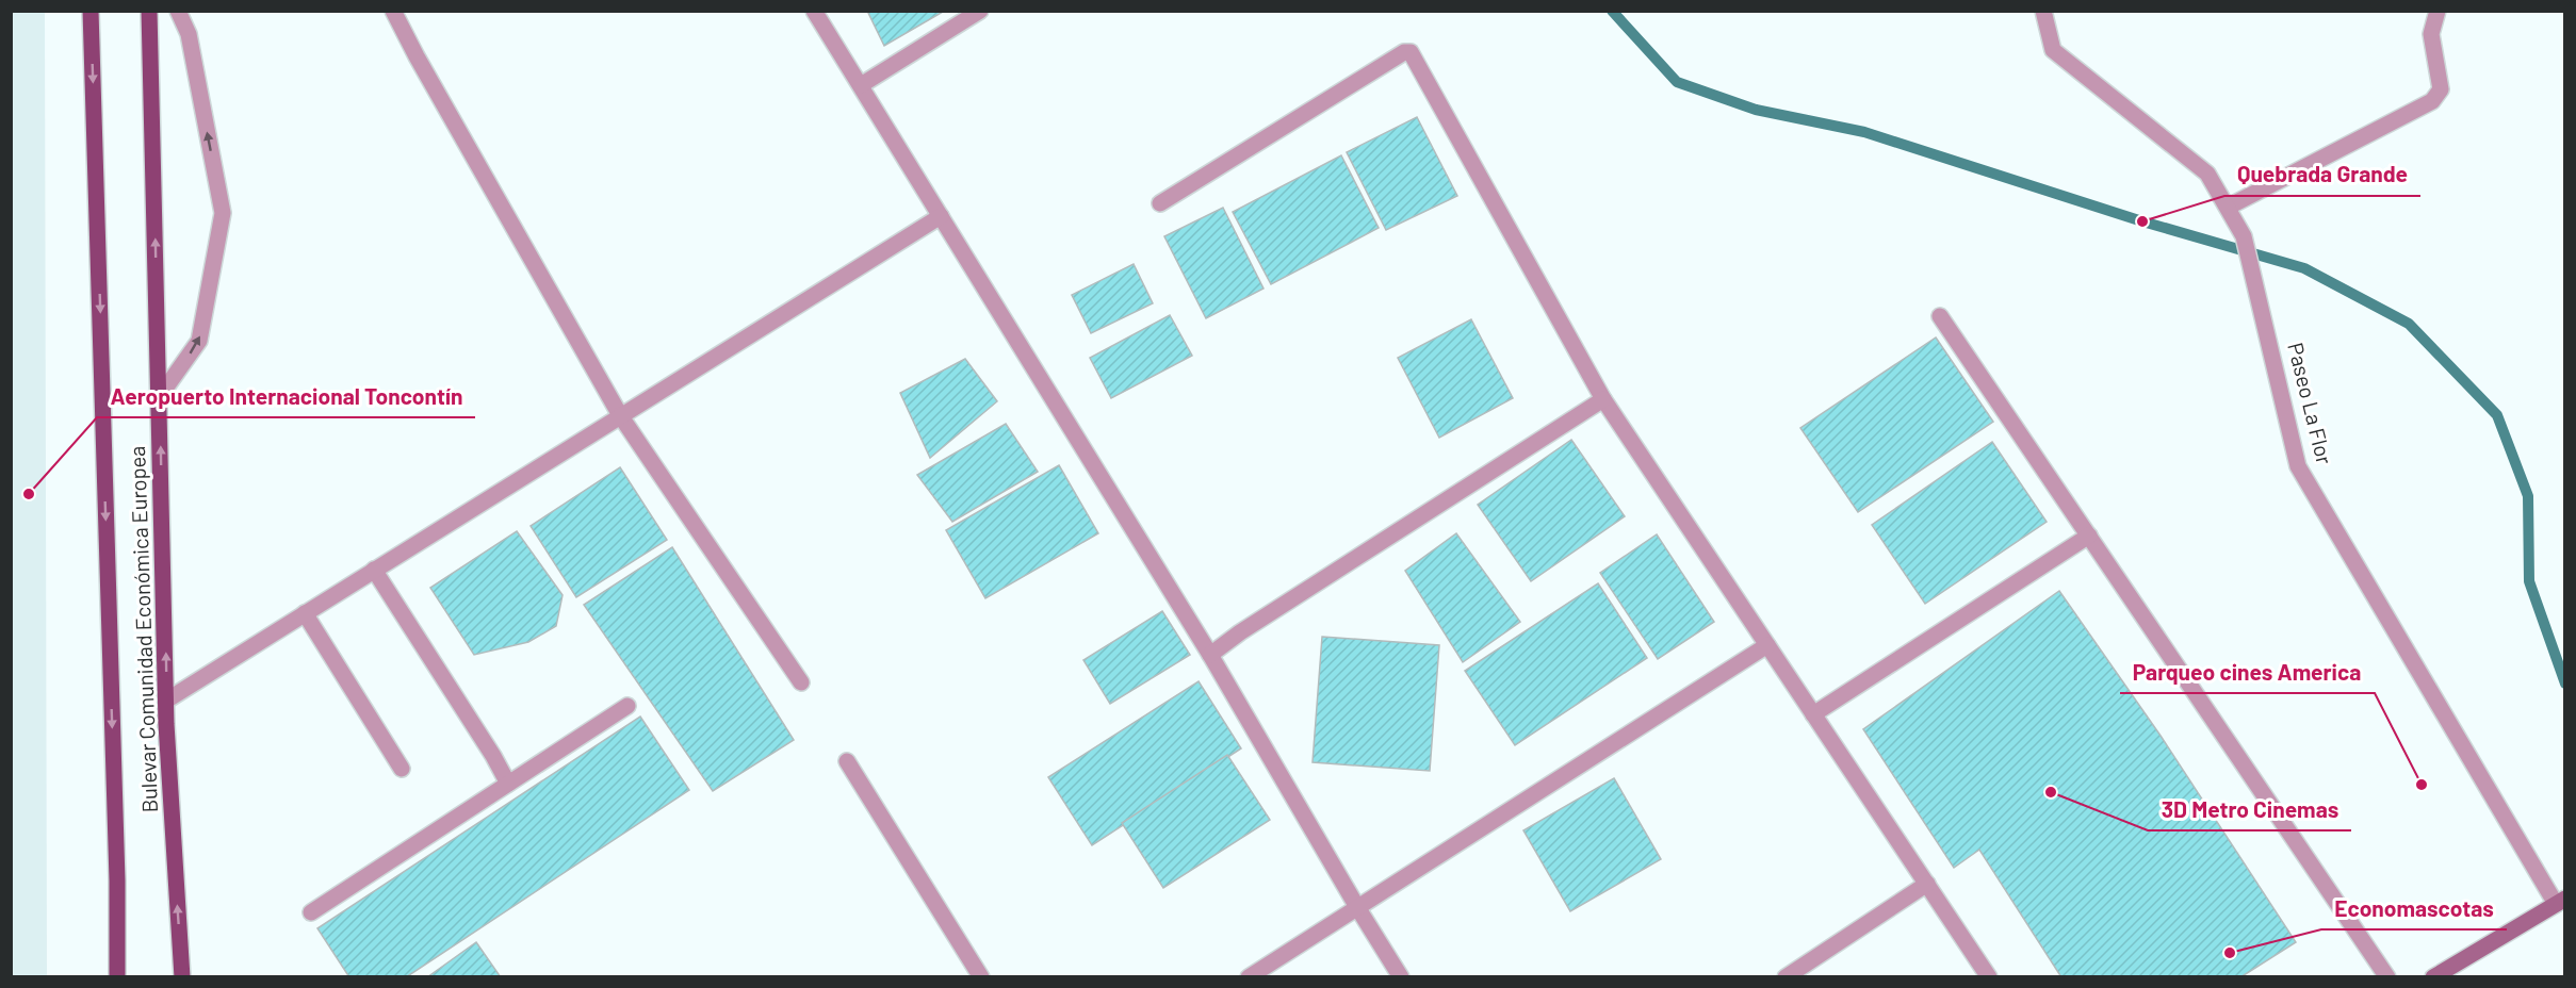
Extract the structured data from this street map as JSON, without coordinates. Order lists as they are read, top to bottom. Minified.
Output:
{"streets":{"main road":["Bulevar Comunidad Económica Europea"],"street":["Paseo La Flor"]},"places":["Quebrada Grande","Aeropuerto Internacional Toncontín","Parqueo cines America","3D Metro Cinemas","Economascotas"]}
